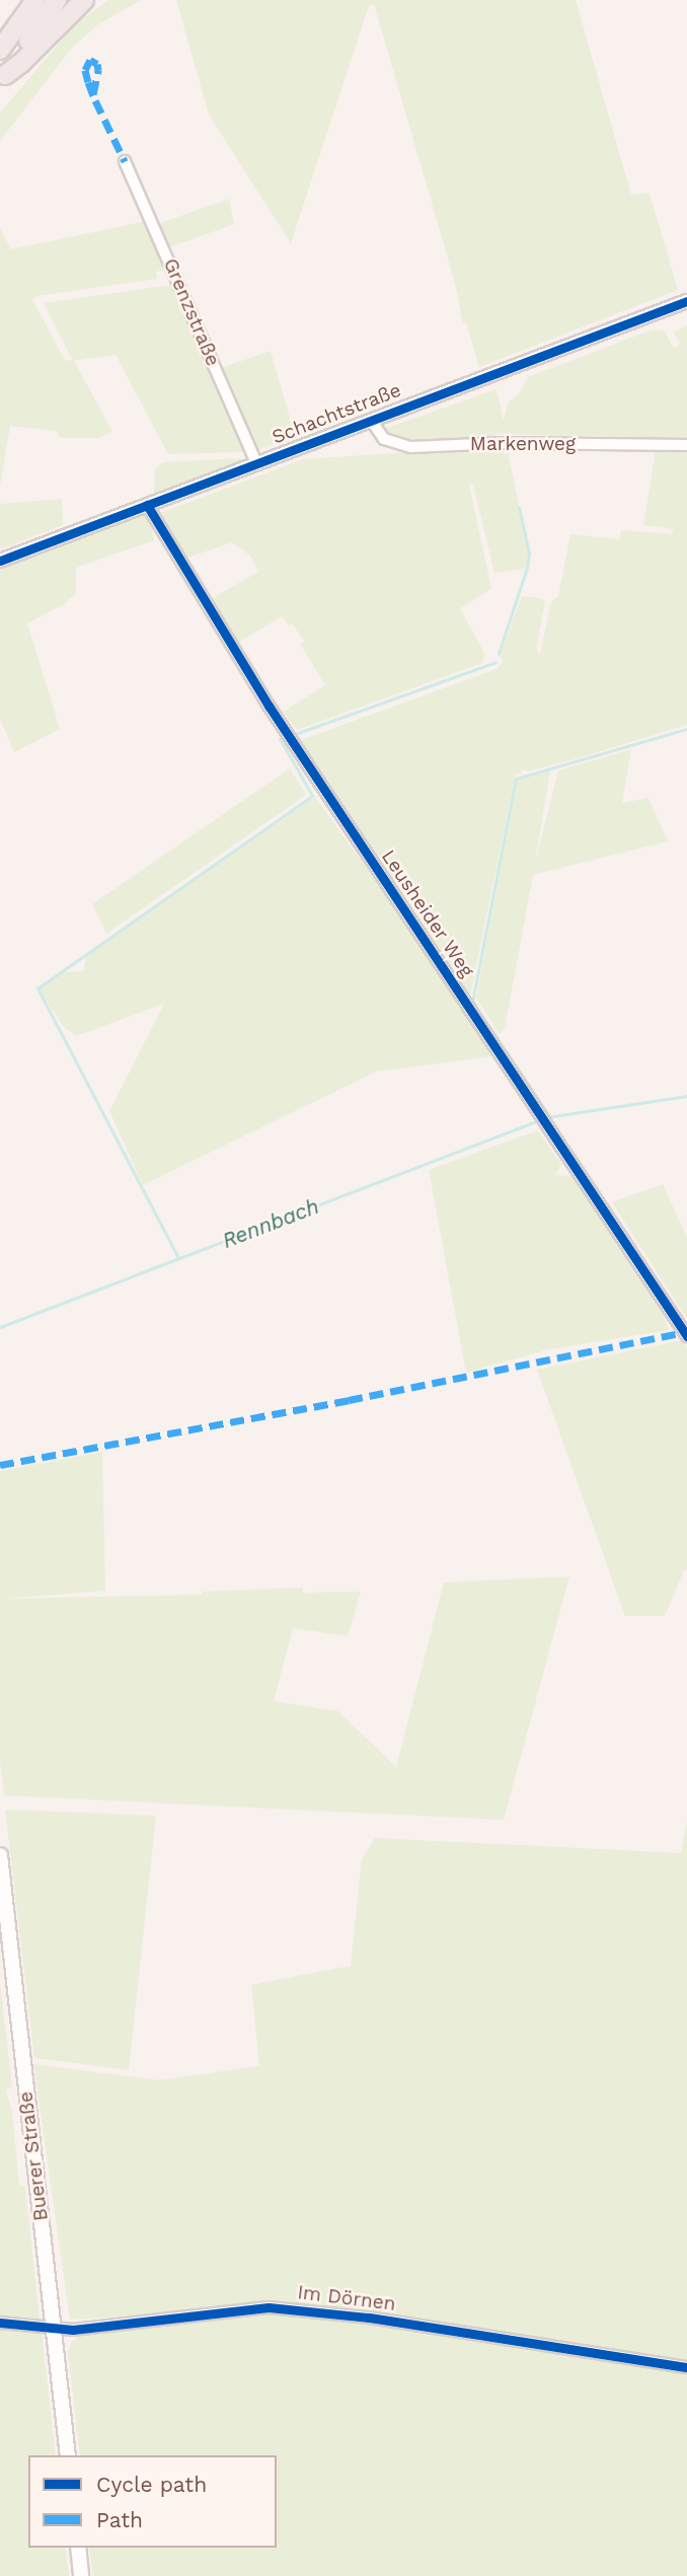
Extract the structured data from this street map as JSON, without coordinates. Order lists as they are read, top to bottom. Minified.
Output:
{"streets":{"main road":["Buerer Straße"],"street":["Grenzstraße","Schachtstraße","Markenweg","Leusheider Weg","Im Dörnen"]},"crossings":[["Grenzstraße","Schachtstraße"],["Schachtstraße","Markenweg"],["Schachtstraße","Leusheider Weg"],["Buerer Straße","Im Dörnen"]],"water":["Rennbach"],"legend":["Cycle path","Path"]}
